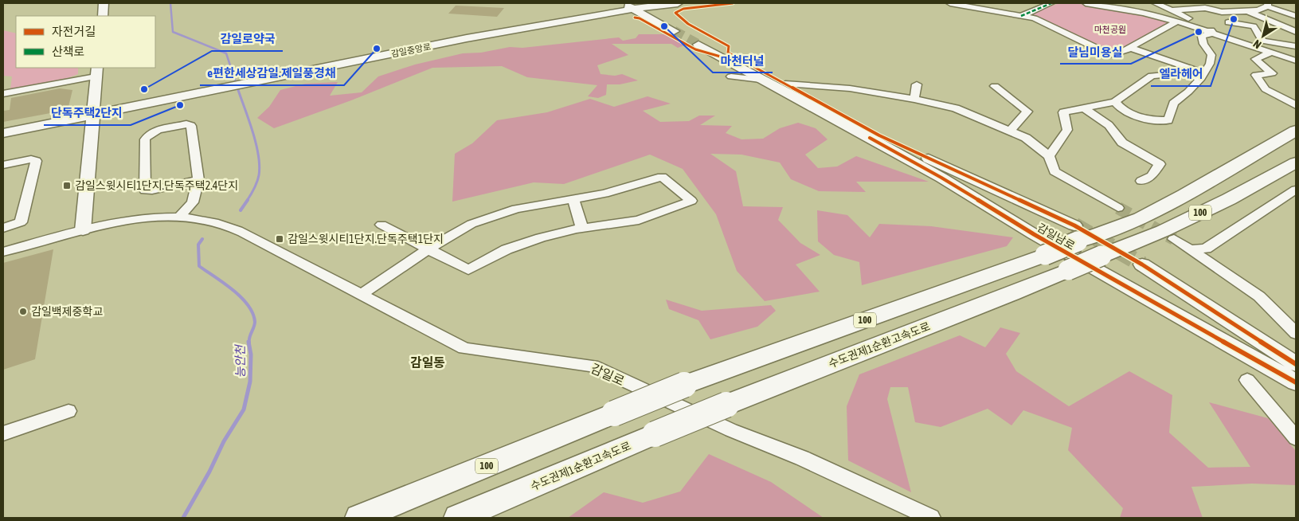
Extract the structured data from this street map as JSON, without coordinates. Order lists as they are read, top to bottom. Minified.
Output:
{"streets":{"highway":["100","수도권제1순환고속도로"],"main road":["감일중앙로","감일남로"],"street":["감일로"]},"crossings":[["100","감일남로"]],"districts":["감일동"],"water":["능안천"],"parks":["마천공원"],"places":{"other":["엘라헤어","마천터널","달님미용실","e편한세상감일.제일풍경채","감일로약국","단독주택2단지","감일백제중학교"],"transit":["감일스윗시티1단지.단독주택2.4단지","감일스윗시티1단지.단독주택1단지"]},"legend":["자전거길","산책로"],"north":"bottom left"}
